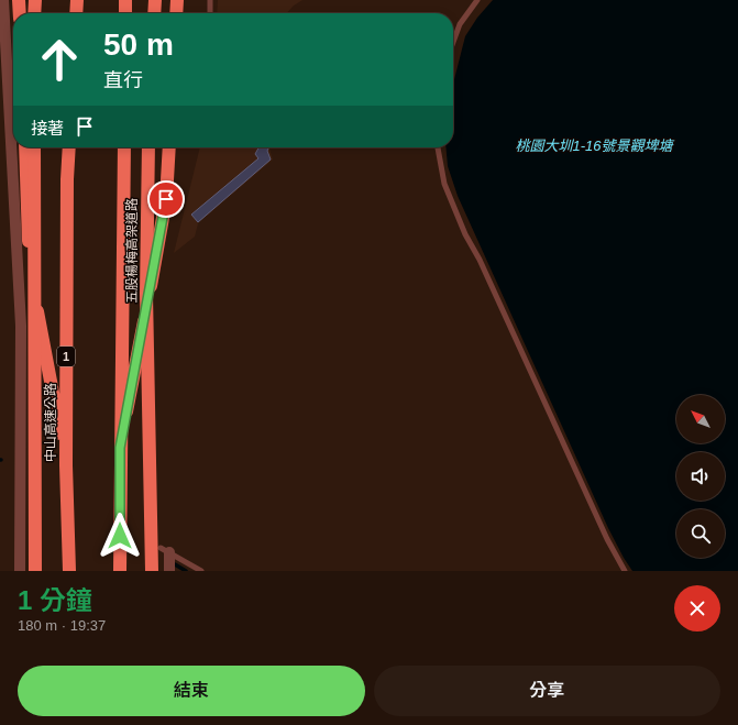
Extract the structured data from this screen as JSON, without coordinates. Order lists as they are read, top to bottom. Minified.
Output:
{"streets":{"highway":["五股楊梅高架道路","1","中山高速公路"]},"water":["桃園大圳1-16號景觀埤塘"],"north":"top left","page":{"turn":["50 m","直行"],"then":"接著","heading":["1 分鐘","180 m · 19:37"],"buttons":["結束","分享"]}}
